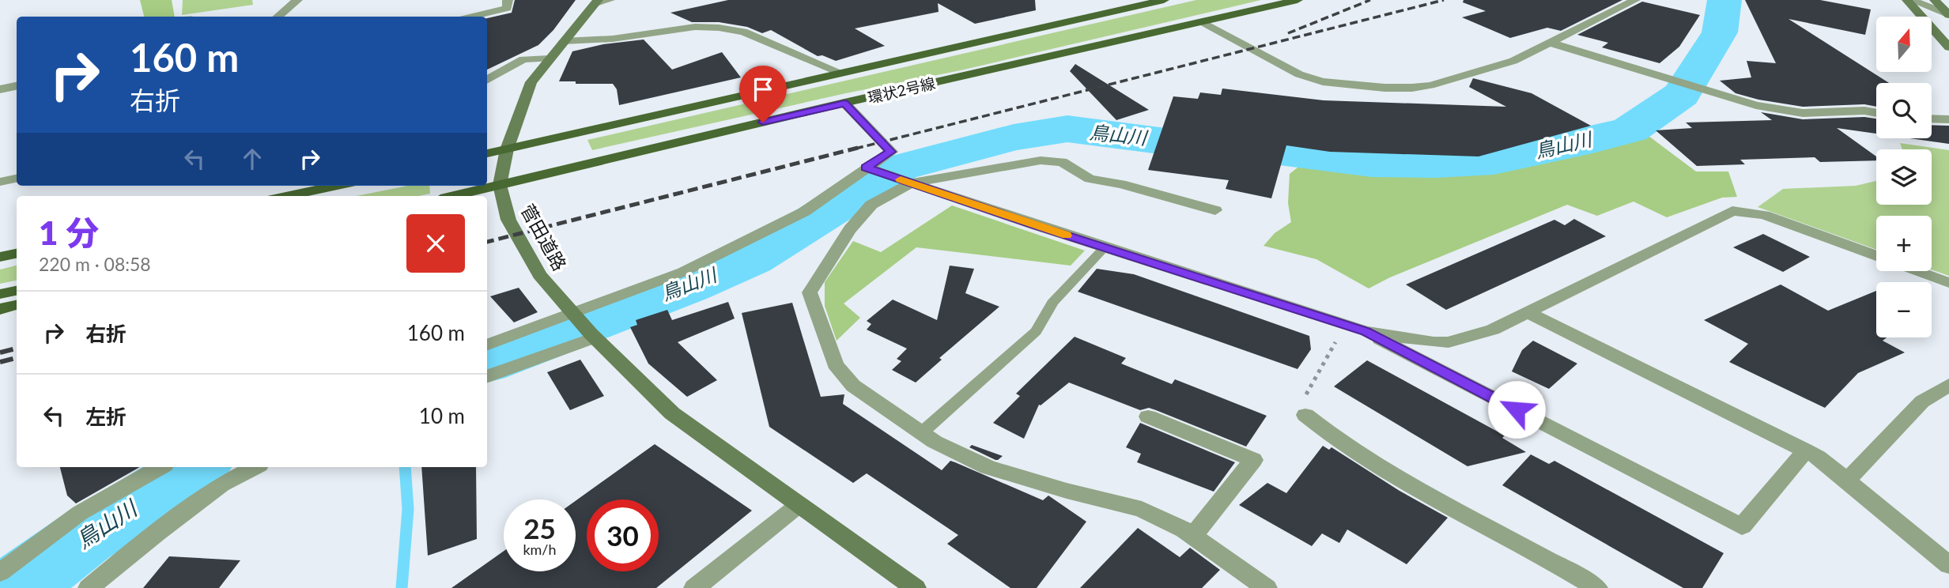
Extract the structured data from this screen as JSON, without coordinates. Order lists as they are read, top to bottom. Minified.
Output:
{"streets":{"main road":["環状2号線"],"street":["菅田道路"]},"crossings":[["環状2号線","菅田道路"]],"water":["鳥山川"],"north":"top","page":{"map_buttons":["+","−"],"turn":["160 m","右折"],"heading":["1 分","220 m · 08:58"],"list":[{"name":"右折","value":"160 m"},{"name":"左折","value":"10 m"}],"speed":"25 km/h","limit":"30"}}
